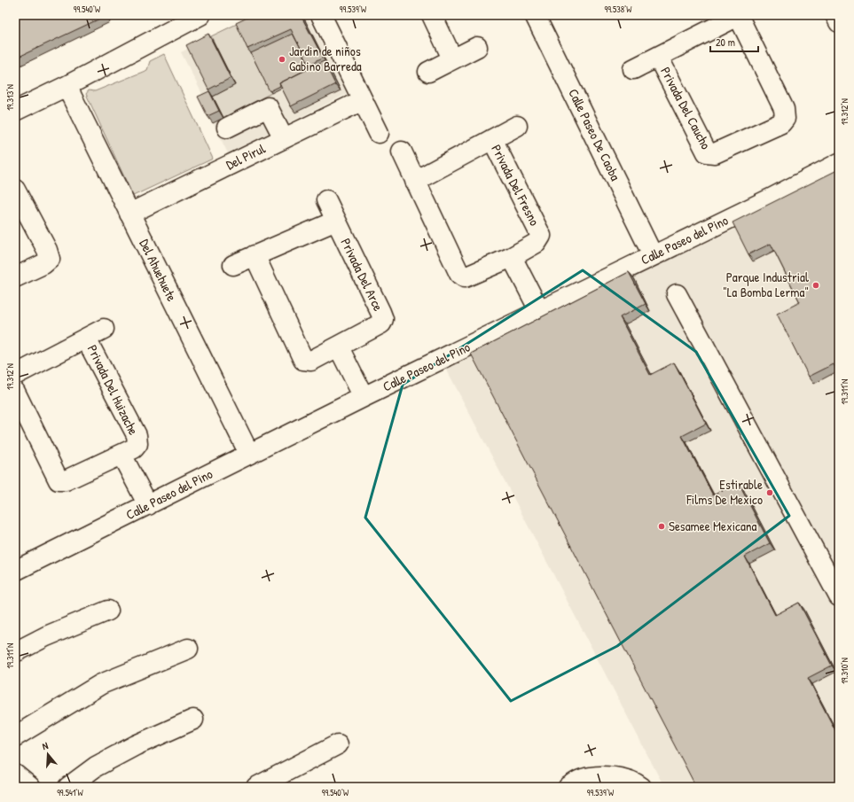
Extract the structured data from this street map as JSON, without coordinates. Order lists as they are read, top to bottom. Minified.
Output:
{"streets":{"street":["Privada Del Caucho","Calle Paseo De Caoba","Del Pirul","Privada Del Fresno","Calle Paseo del Pino","Del Ahuehuete","Privada Del Arce","Privada Del Huizache"]},"crossings":[["Calle Paseo De Caoba","Calle Paseo del Pino"],["Del Pirul","Del Ahuehuete"],["Calle Paseo del Pino","Del Ahuehuete"],["Calle Paseo del Pino","Privada Del Huizache"]],"places":["Jardin de niños Gabino Barreda","Parque Industrial \"La Bomba Lerma\"","Estirable Films De Mexico","Sesamee Mexicana"],"scale_bar":"20 m","north":"top","coordinates":["99.540°W","99.539°W","99.538°W","19.313°N","19.312°N","19.311°N","19.310°N","99.541°W"]}
